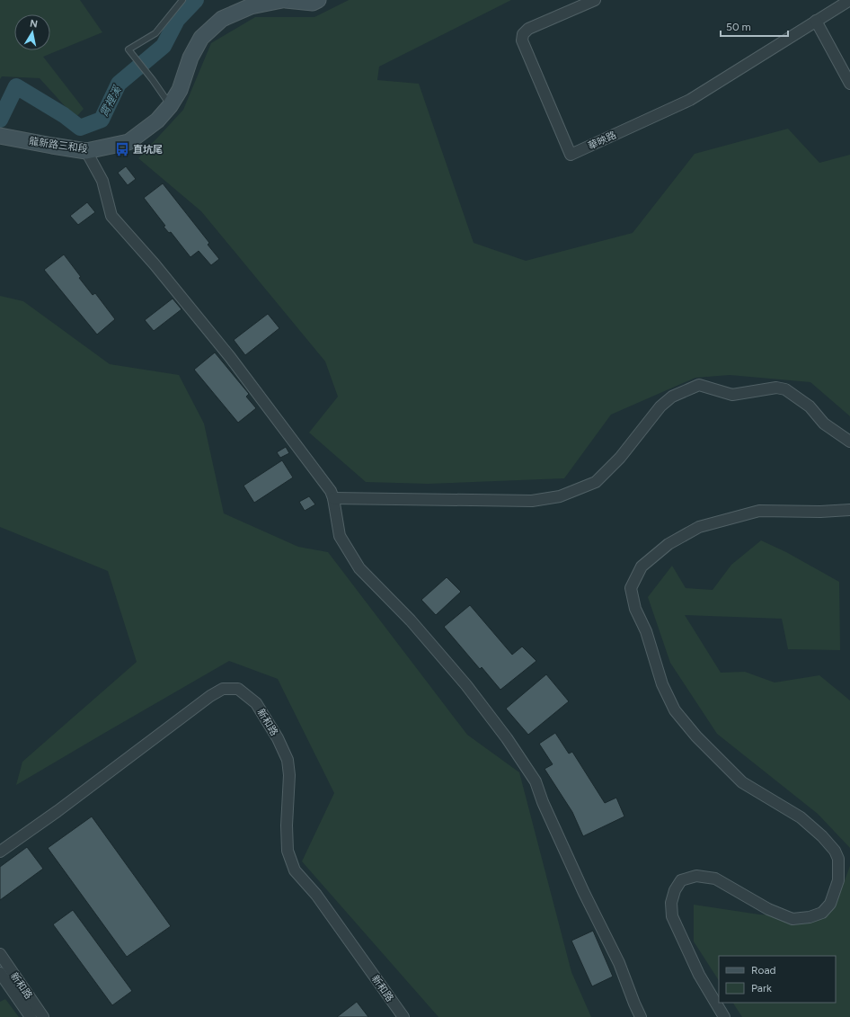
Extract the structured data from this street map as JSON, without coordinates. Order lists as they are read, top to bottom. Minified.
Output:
{"streets":{"street":["華映路","龍新路三和段","新和路"]},"water":["霄裡溪"],"places":{"bus stop":["直坑尾"]},"legend":["Road","Park"],"scale_bar":"50 m","north":"top"}
